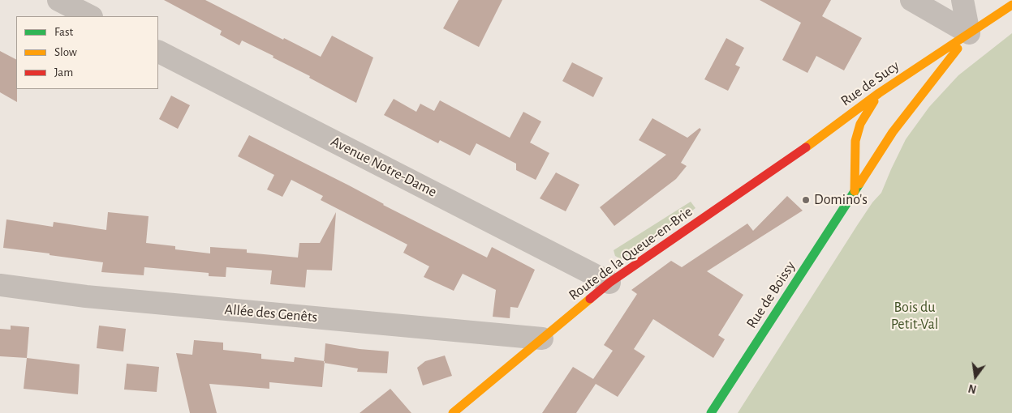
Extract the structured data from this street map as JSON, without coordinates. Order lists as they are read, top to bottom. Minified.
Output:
{"streets":{"main road":["Rue de Sucy","Route de la Queue-en-Brie","Rue de Boissy"],"street":["Avenue Notre-Dame","Allée des Genêts"]},"crossings":[["Rue de Sucy","Route de la Queue-en-Brie"],["Rue de Sucy","Rue de Boissy"],["Avenue Notre-Dame","Route de la Queue-en-Brie"],["Route de la Queue-en-Brie","Allée des Genêts"]],"parks":["Bois du Petit-Val"],"places":["Domino's"],"legend":["Fast","Slow","Jam"],"north":"bottom"}
